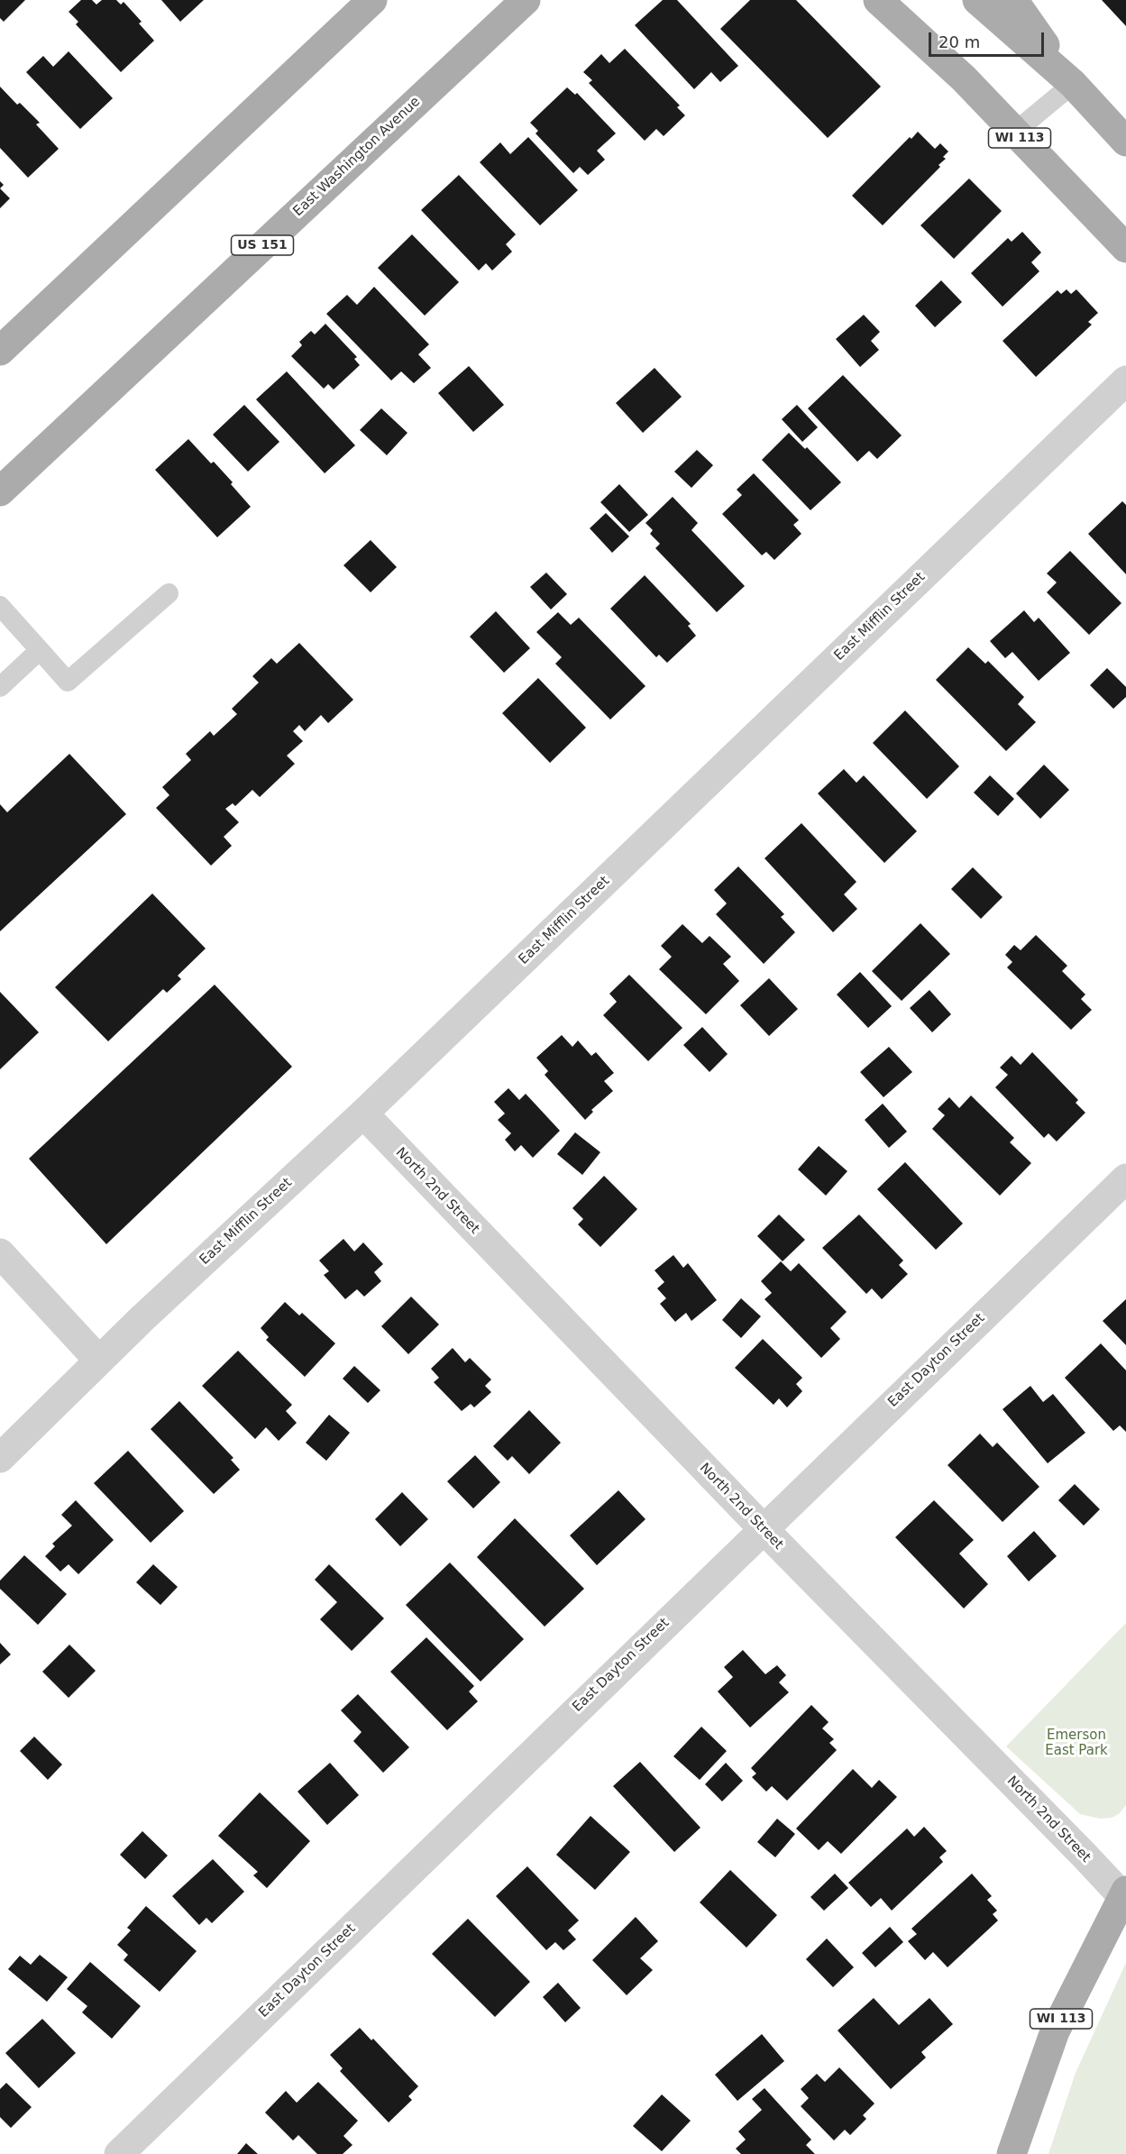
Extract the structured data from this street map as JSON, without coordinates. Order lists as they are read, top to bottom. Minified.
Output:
{"streets":{"main road":["WI 113","East Washington Avenue","US 151"],"street":["East Mifflin Street","North 2nd Street","East Dayton Street"]},"crossings":[["WI 113","North 2nd Street"],["East Mifflin Street","North 2nd Street"],["North 2nd Street","East Dayton Street"]],"parks":["Emerson East Park"],"scale_bar":"20 m"}
